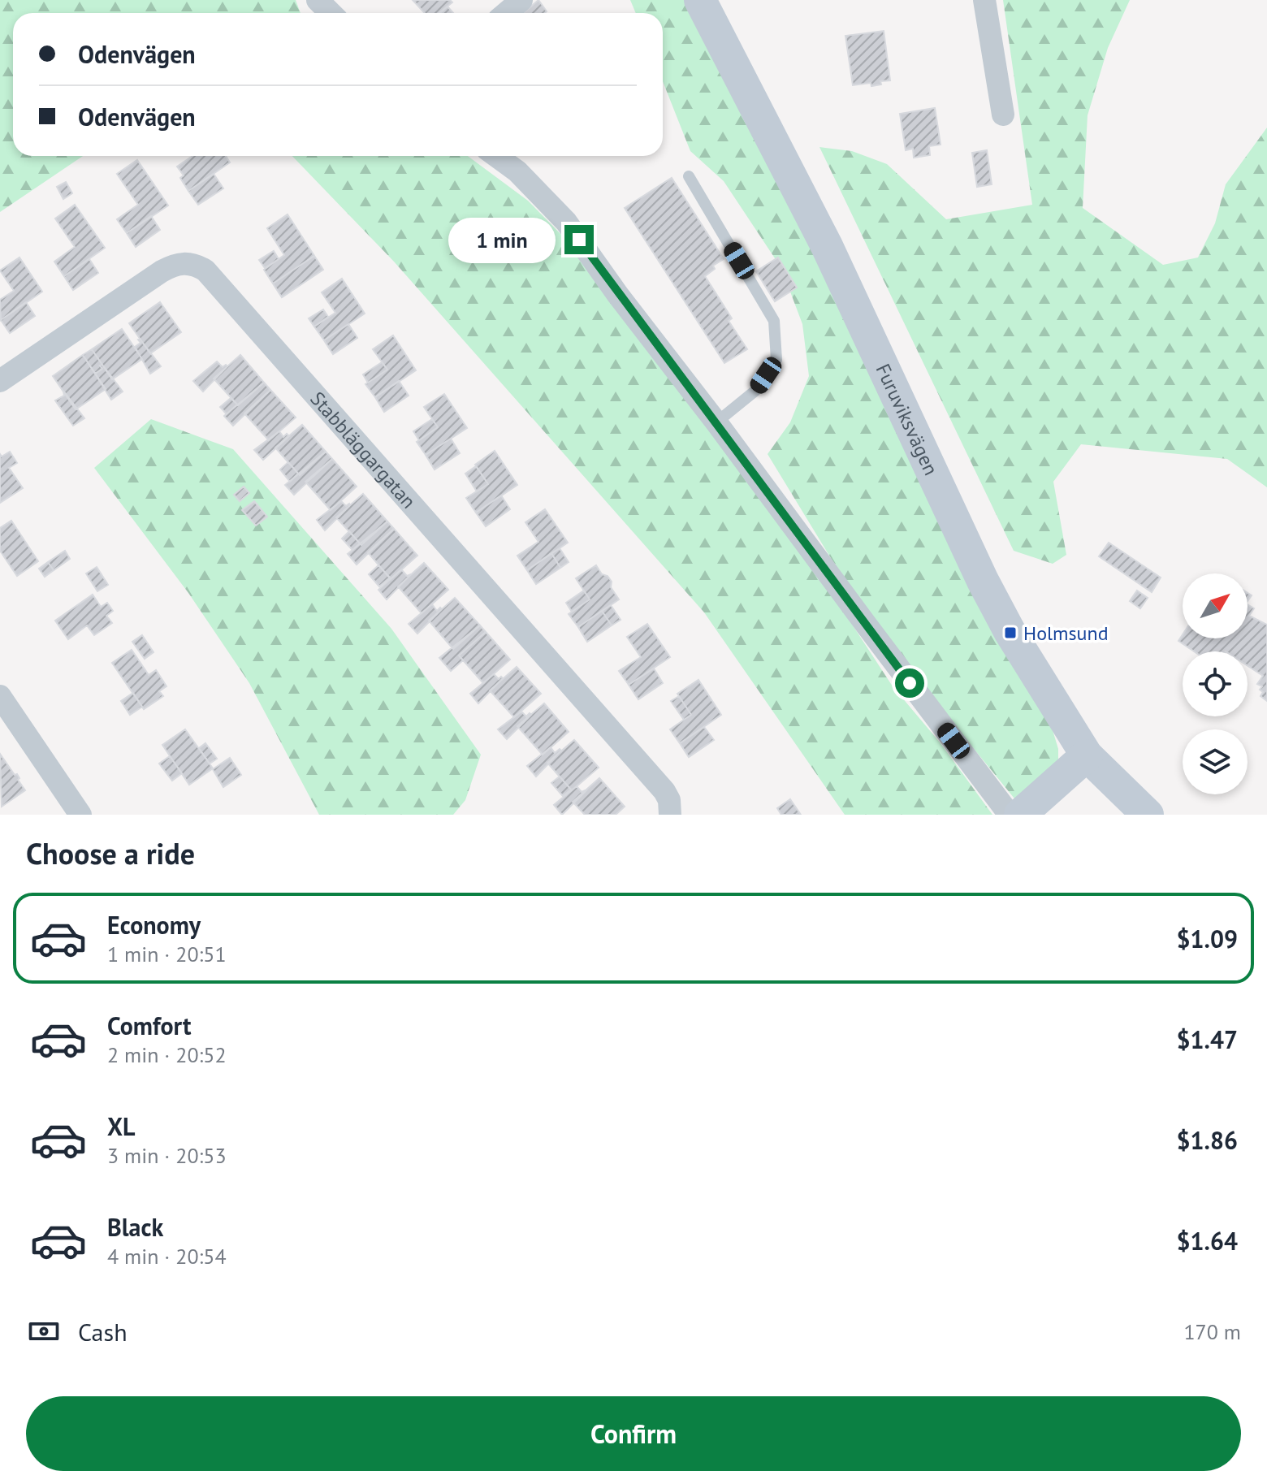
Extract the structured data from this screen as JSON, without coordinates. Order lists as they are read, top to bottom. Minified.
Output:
{"streets":{"main road":["Furuviksvägen"],"street":["Stabbläggargatan"]},"places":{"transit":["Holmsund"]},"north":"top right","page":{"banner":["Odenvägen","Odenvägen"],"bubble":"1 min","heading":"Choose a ride","list":[{"name":"Economy","note":"1 min · 20:51","value":"$1.09"},{"name":"Comfort","note":"2 min · 20:52","value":"$1.47"},{"name":"XL","note":"3 min · 20:53","value":"$1.86"},{"name":"Black","note":"4 min · 20:54","value":"$1.64"}],"pay":["Cash","170 m"],"buttons":"Confirm"}}
